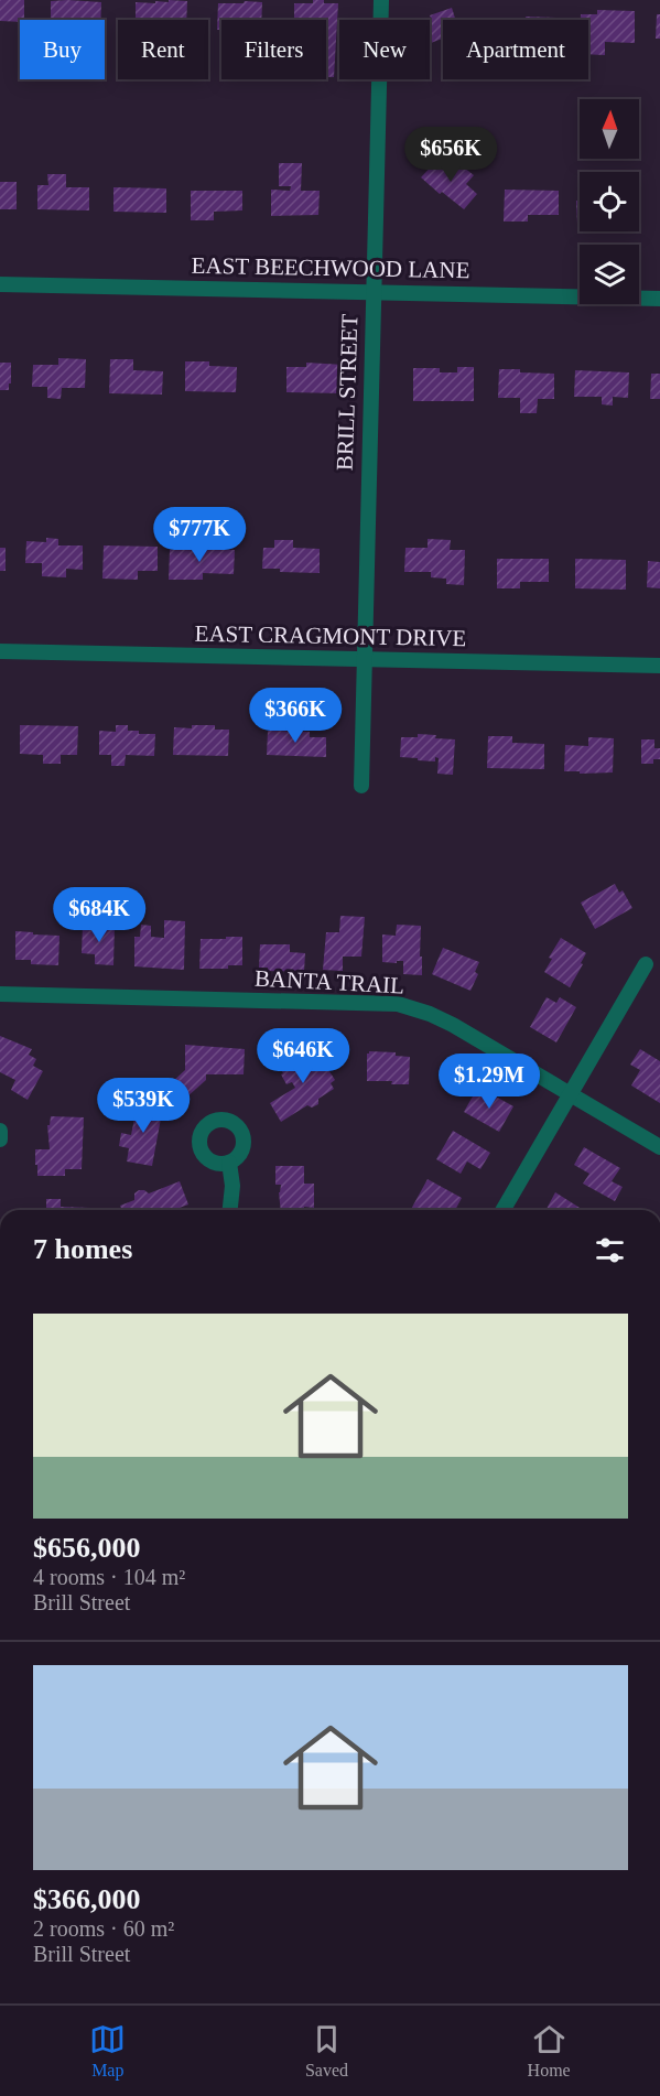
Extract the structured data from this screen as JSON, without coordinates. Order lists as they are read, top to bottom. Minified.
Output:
{"streets":{"street":["EAST BEECHWOOD LANE","BRILL STREET","EAST CRAGMONT DRIVE","BANTA TRAIL"]},"crossings":[["EAST BEECHWOOD LANE","BRILL STREET"],["BRILL STREET","EAST CRAGMONT DRIVE"]],"north":"top","page":{"chip":["Buy","Rent","Filters","New","Apartment"],"price":["$656K","$777K","$366K","$684K","$646K","$1.29M","$539K"],"heading":"7 homes","list":[{"name":"$656,000","note":"4 rooms · 104 m² · Brill Street"},{"name":"$366,000","note":"2 rooms · 60 m² · Brill Street"}],"tabs":["Map","Saved","Home"]}}
